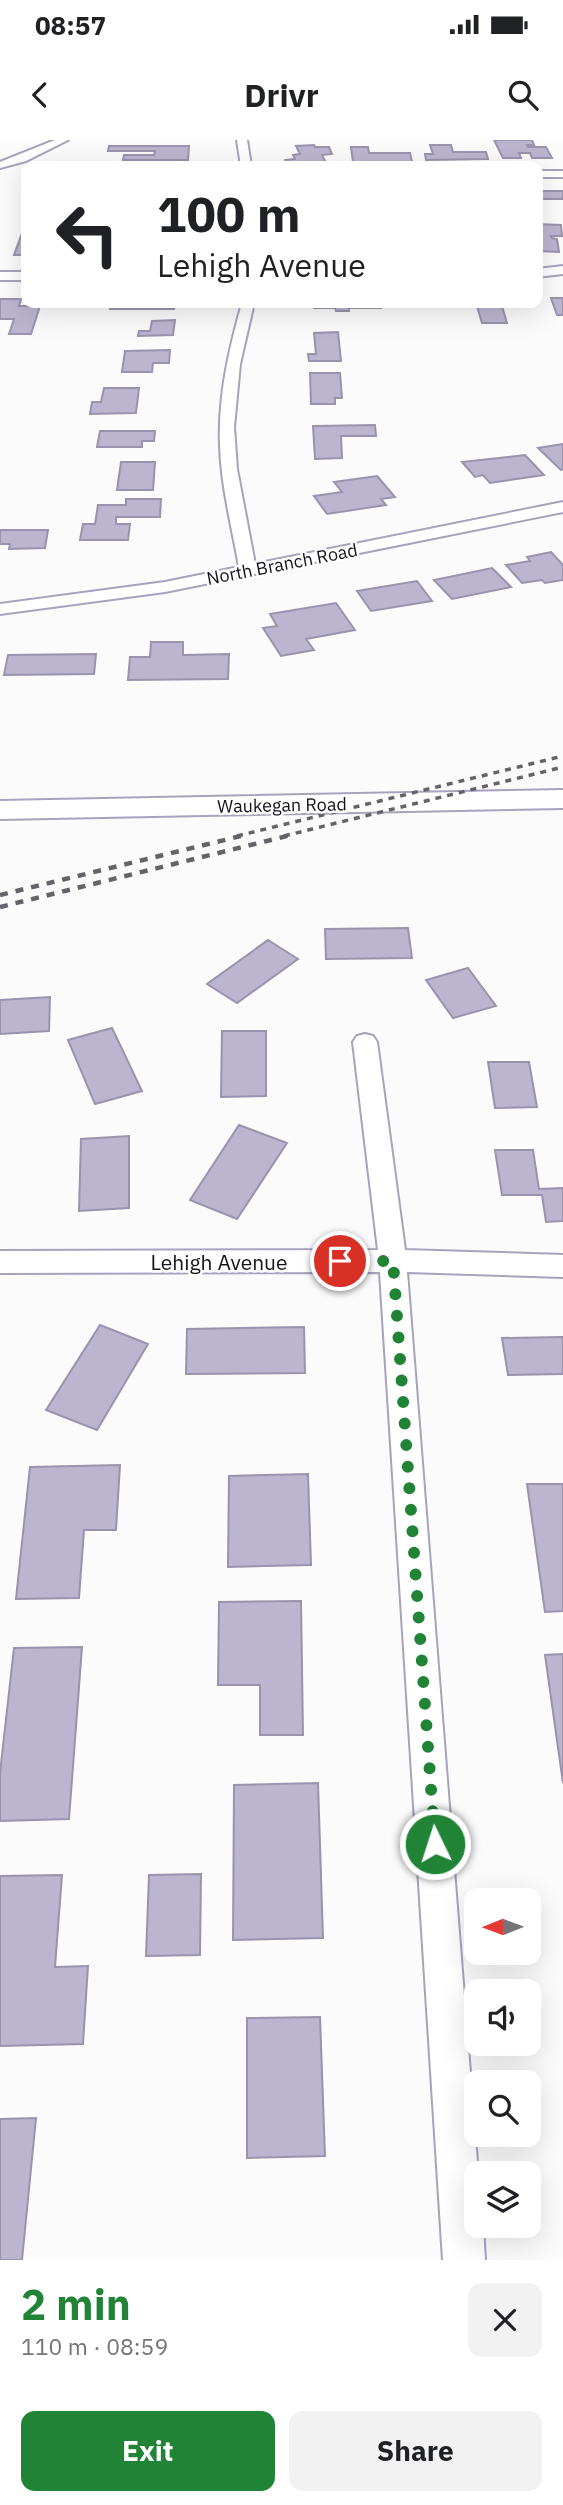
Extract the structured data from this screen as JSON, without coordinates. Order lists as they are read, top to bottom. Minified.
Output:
{"streets":{"main road":["Waukegan Road"],"street":["North Branch Road","Lehigh Avenue"]},"north":"left","page":{"status":"08:57","header":"Drivr","turn":["100 m","Lehigh Avenue"],"heading":["2 min","110 m · 08:59"],"buttons":["Exit","Share"]}}
